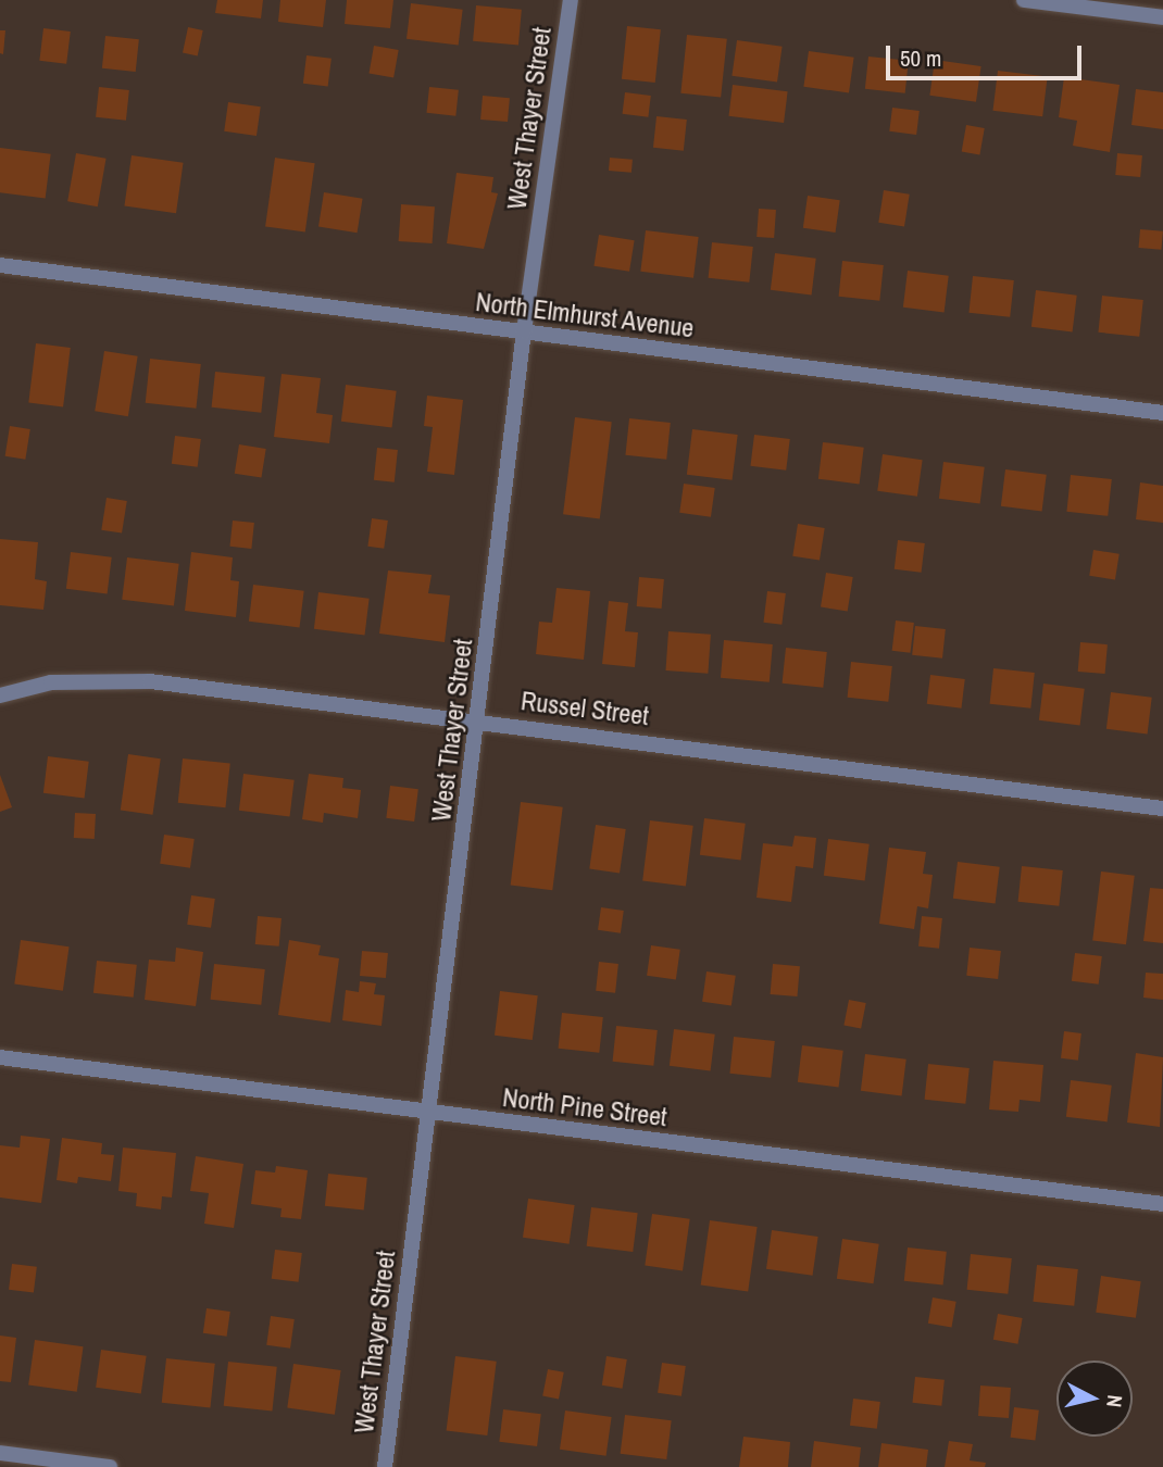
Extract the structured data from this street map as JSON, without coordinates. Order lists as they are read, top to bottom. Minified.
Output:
{"streets":{"street":["West Thayer Street","North Elmhurst Avenue","Russel Street","North Pine Street"]},"crossings":[["West Thayer Street","North Elmhurst Avenue"],["West Thayer Street","Russel Street"],["West Thayer Street","North Pine Street"]],"scale_bar":"50 m","north":"right"}
